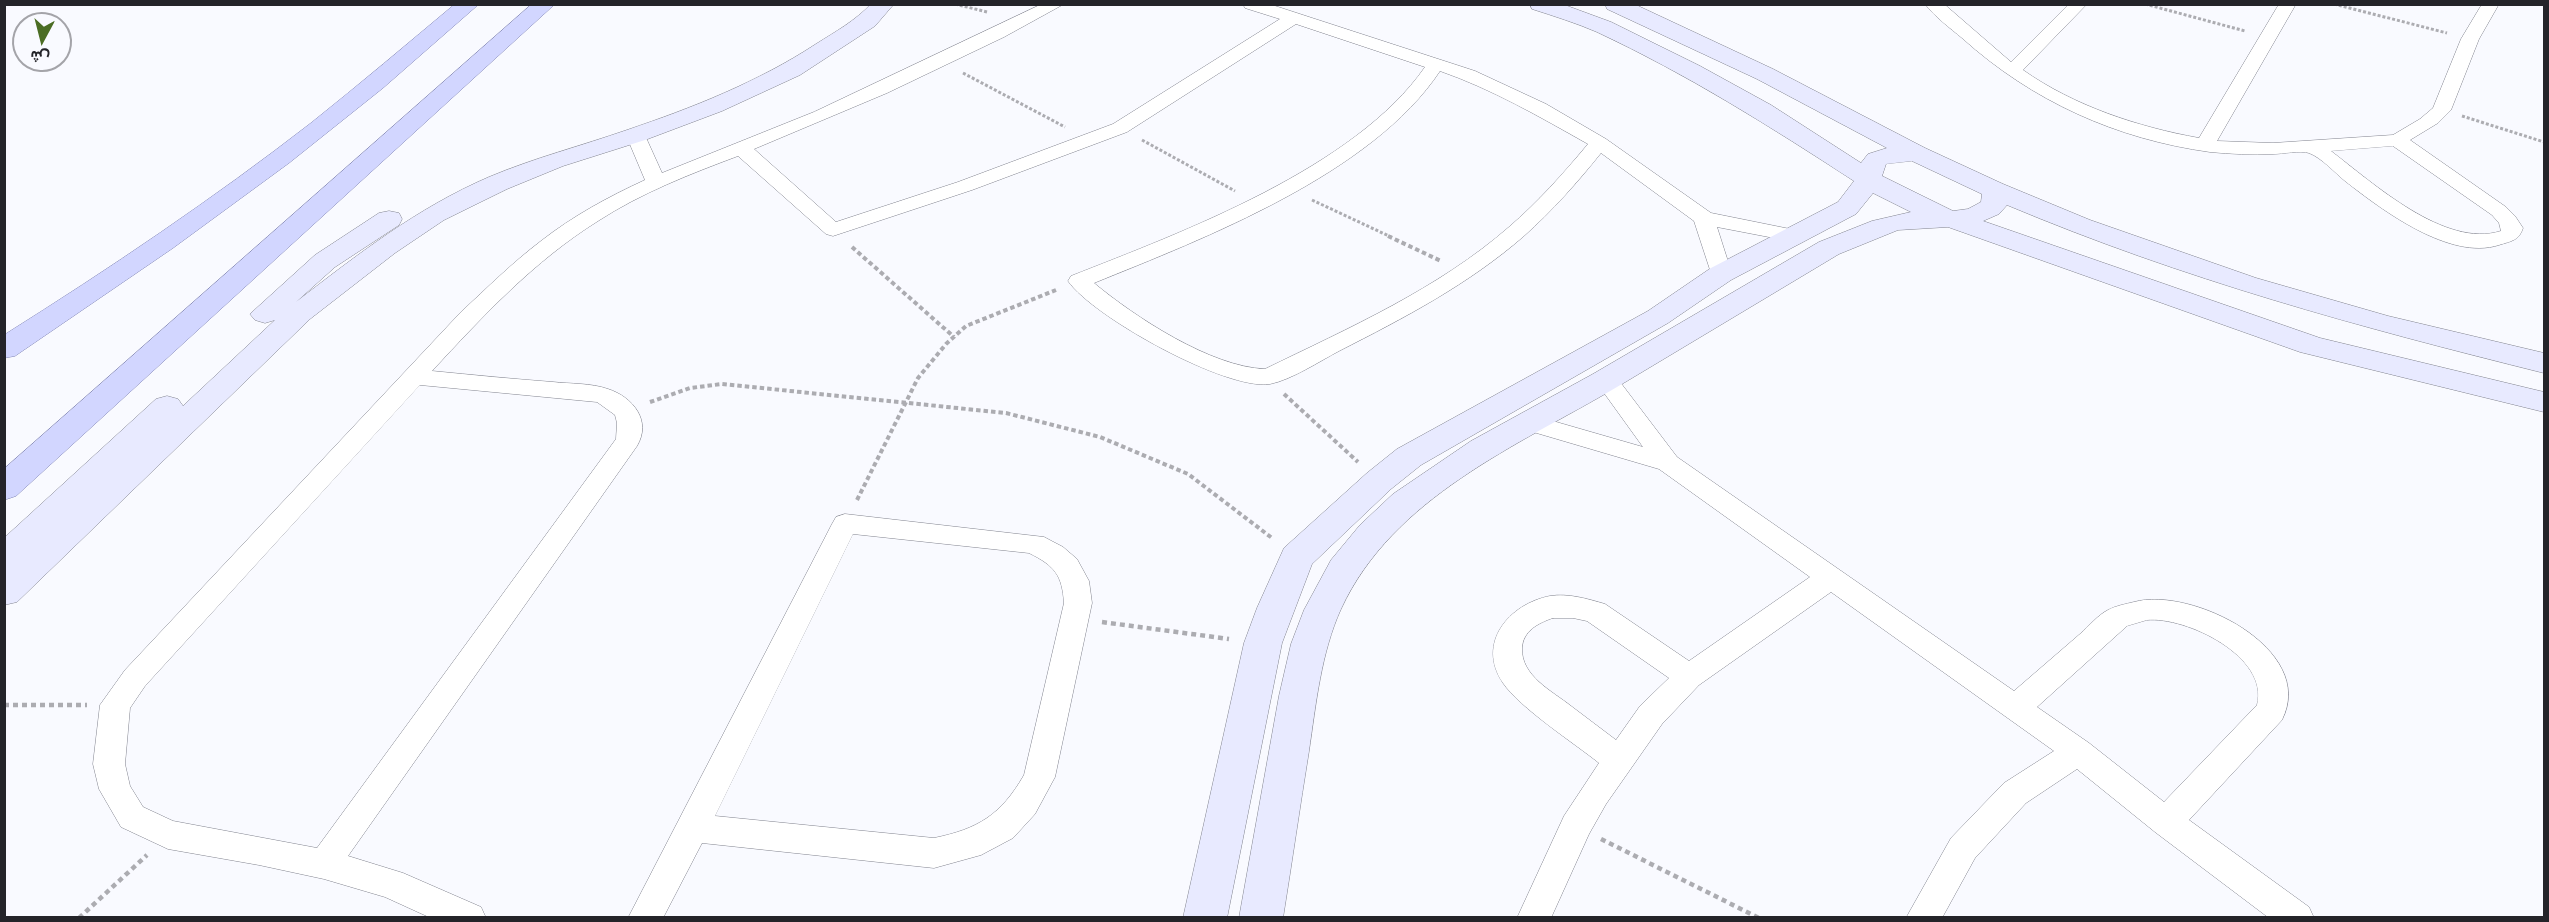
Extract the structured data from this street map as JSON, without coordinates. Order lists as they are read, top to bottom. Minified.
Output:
{"north":"bottom"}
